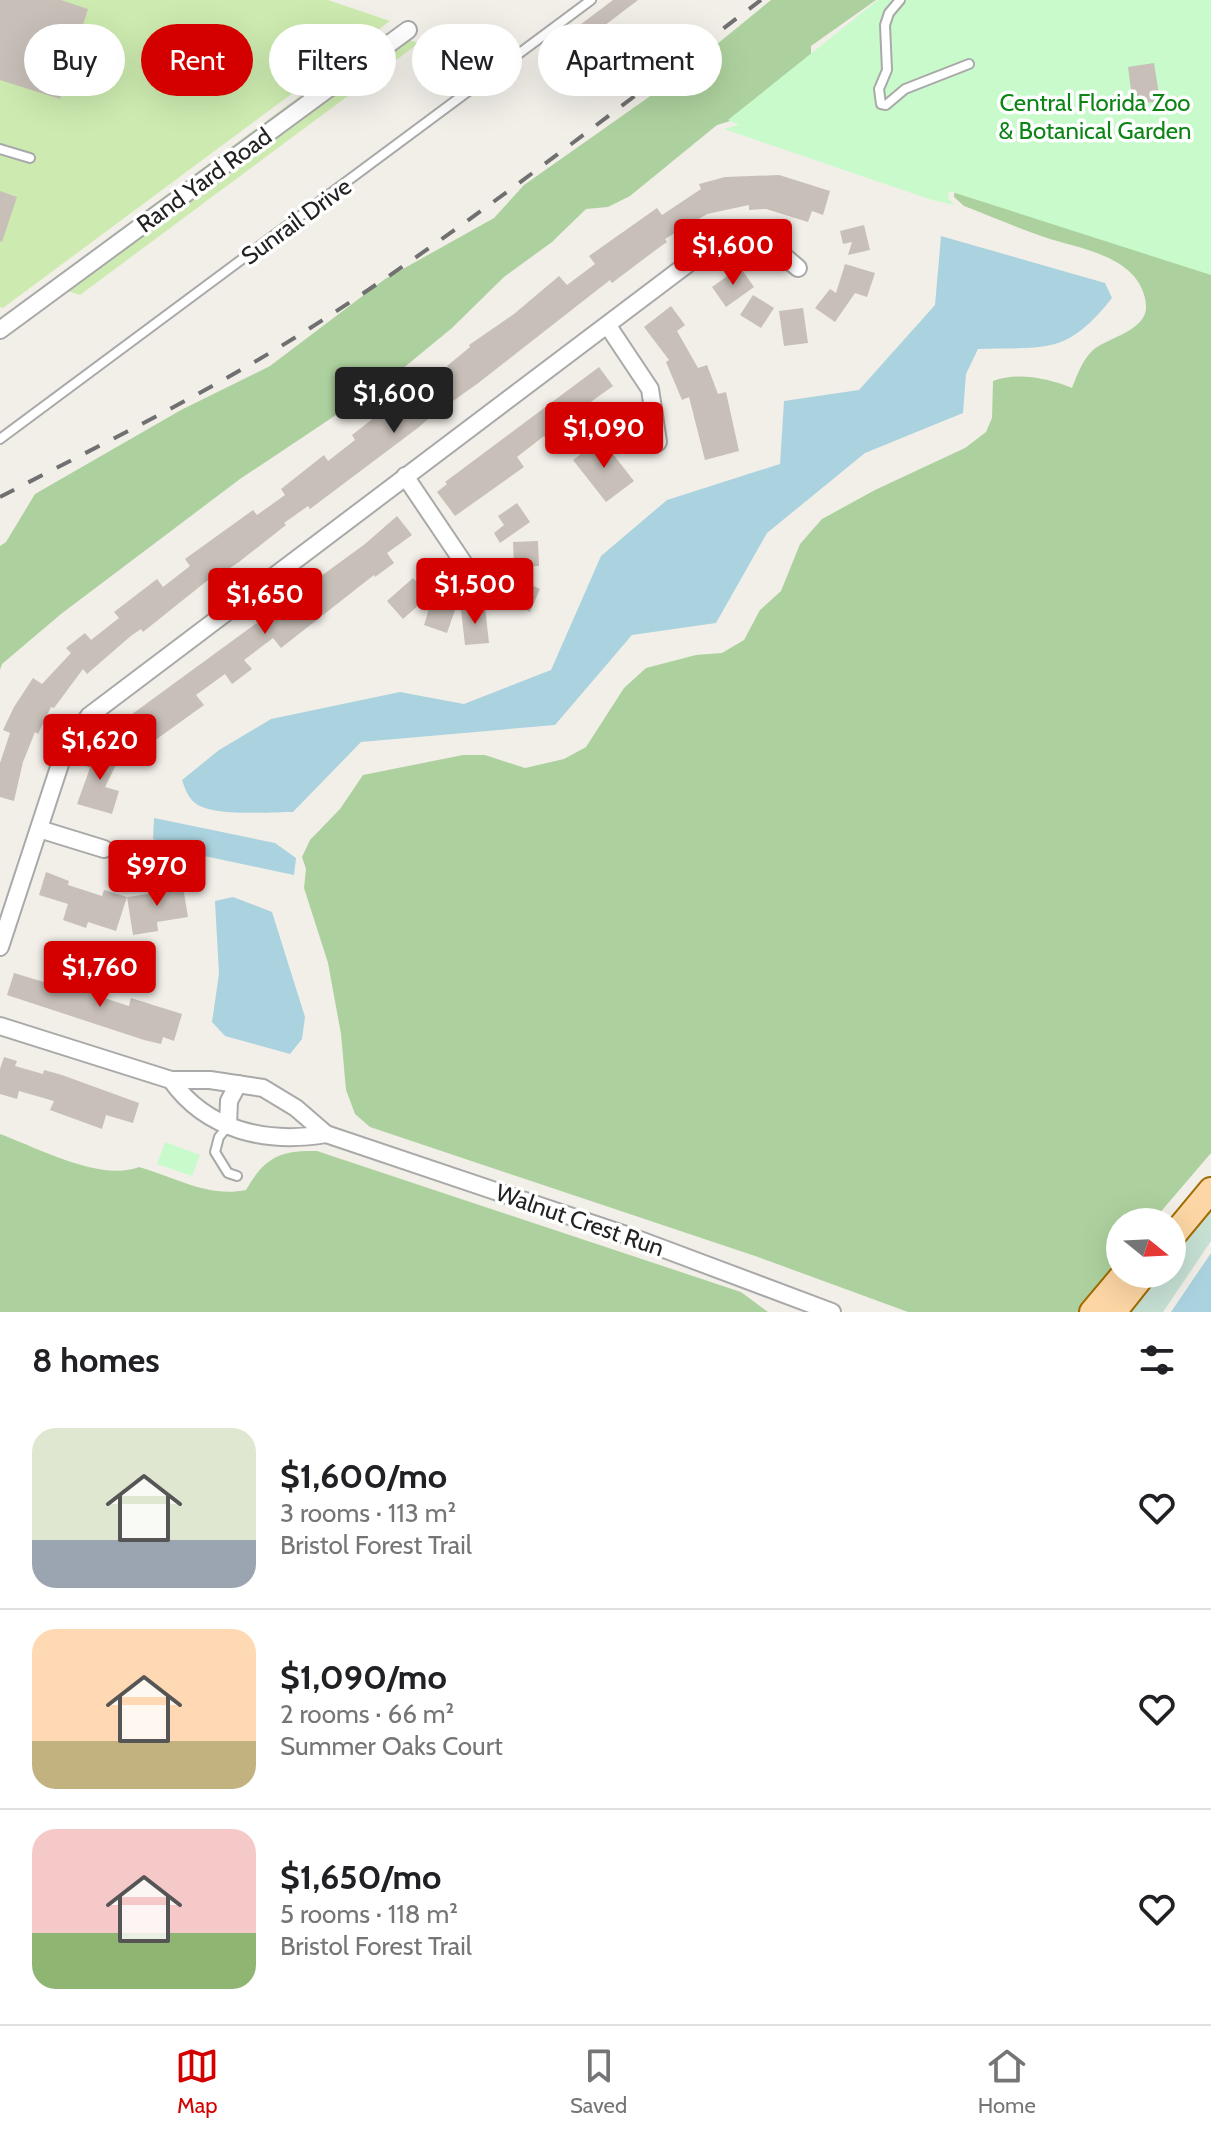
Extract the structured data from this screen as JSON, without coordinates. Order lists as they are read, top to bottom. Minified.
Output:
{"streets":{"street":["Rand Yard Road","Walnut Crest Run"],"lane":["Sunrail Drive"]},"parks":["Central Florida Zoo & Botanical Garden"],"north":"right","page":{"chip":["Buy","Rent","Filters","New","Apartment"],"price":["$1,600","$1,600","$1,090","$1,500","$1,650","$1,620","$970","$1,760"],"heading":"8 homes","list":[{"name":"$1,600/mo","note":"3 rooms · 113 m² · Bristol Forest Trail"},{"name":"$1,090/mo","note":"2 rooms · 66 m² · Summer Oaks Court"},{"name":"$1,650/mo","note":"5 rooms · 118 m² · Bristol Forest Trail"}],"tabs":["Map","Saved","Home"]}}
